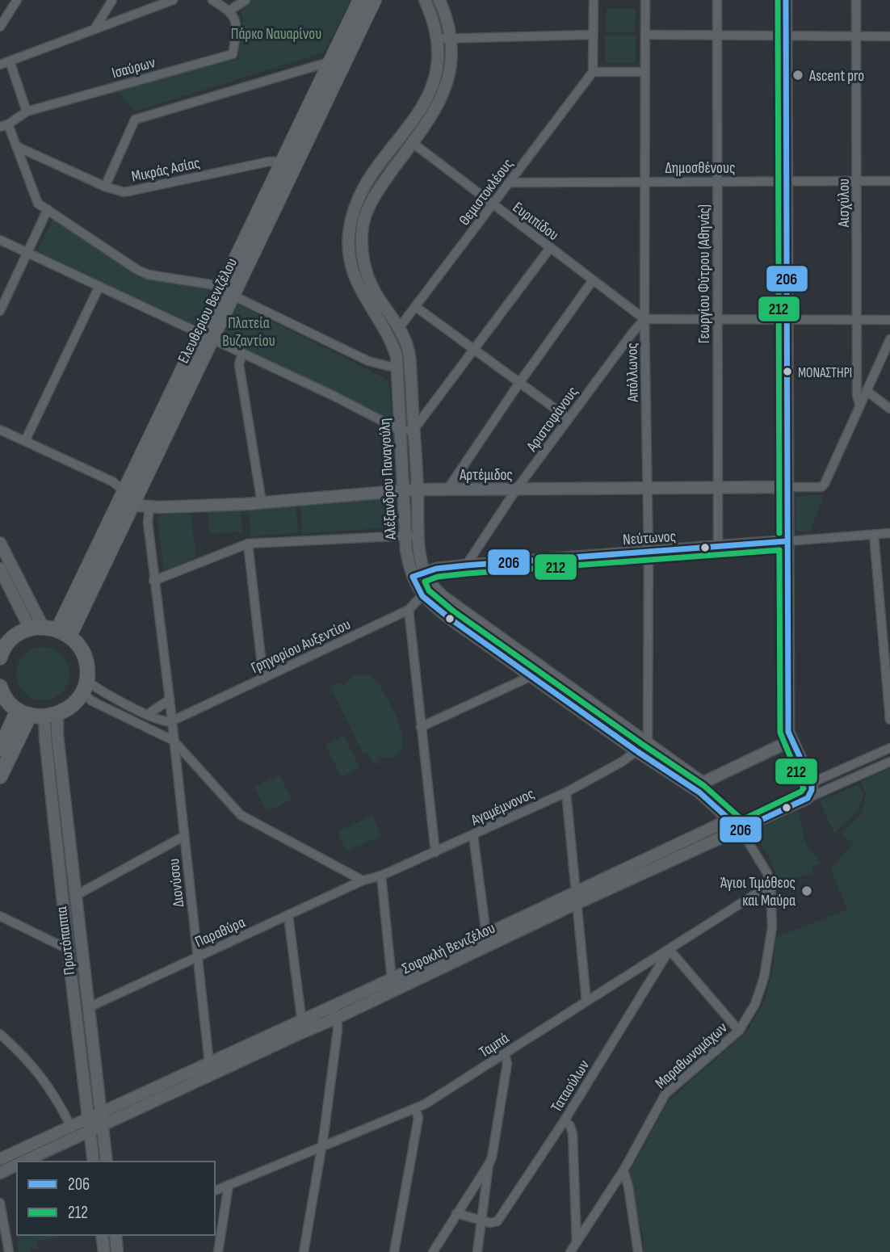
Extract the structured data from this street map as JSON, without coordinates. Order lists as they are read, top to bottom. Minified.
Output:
{"streets":{"main road":["Ελευθερίου Βενιζέλου"],"street":["Ισαύρων","Δημοσθένους","Μικράς Ασίας","Θεμιστοκλέους","Αισχύλου","Ευριπίδου","Γεωργίου Φύτρου (Αθηνάς)","Απόλλωνος","Αριστοφάνους","Αρτέμιδος","Αλέξανδρου Παναγούλη","Νεύτωνος","Γρηγορίου Αυξεντίου","Αγαμέμνονος","Διονύσου","Παραθύρα","Πρωτόπαππα","Σοφοκλή Βενιζέλου","Ταμπά","Μαραθωνομάχων","Ταταούλων"]},"crossings":[["Δημοσθένους","Θεμιστοκλέους"],["Δημοσθένους","Αισχύλου"],["Δημοσθένους","Γεωργίου Φύτρου (Αθηνάς)"],["Δημοσθένους","Απόλλωνος"],["Μικράς Ασίας","Ελευθερίου Βενιζέλου"],["Θεμιστοκλέους","Ευριπίδου"],["Θεμιστοκλέους","Αλέξανδρου Παναγούλη"],["Αισχύλου","Αρτέμιδος"],["Ευριπίδου","Απόλλωνος"],["Ευριπίδου","Αριστοφάνους"],["Ευριπίδου","Αλέξανδρου Παναγούλη"],["Γεωργίου Φύτρου (Αθηνάς)","Αρτέμιδος"],["Γεωργίου Φύτρου (Αθηνάς)","Νεύτωνος"],["Απόλλωνος","Αριστοφάνους"],["Απόλλωνος","Αρτέμιδος"],["Απόλλωνος","Αλέξανδρου Παναγούλη"],["Απόλλωνος","Νεύτωνος"],["Απόλλωνος","Αγαμέμνονος"],["Αριστοφάνους","Αρτέμιδος"],["Αριστοφάνους","Νεύτωνος"],["Αρτέμιδος","Αλέξανδρου Παναγούλη"],["Αρτέμιδος","Διονύσου"],["Αλέξανδρου Παναγούλη","Νεύτωνος"],["Αλέξανδρου Παναγούλη","Γρηγορίου Αυξεντίου"],["Αλέξανδρου Παναγούλη","Αγαμέμνονος"],["Αλέξανδρου Παναγούλη","Σοφοκλή Βενιζέλου"],["Αλέξανδρου Παναγούλη","Μαραθωνομάχων"],["Γρηγορίου Αυξεντίου","Διονύσου"],["Αγαμέμνονος","Παραθύρα"],["Διονύσου","Παραθύρα"],["Διονύσου","Σοφοκλή Βενιζέλου"],["Παραθύρα","Πρωτόπαππα"],["Πρωτόπαππα","Σοφοκλή Βενιζέλου"],["Σοφοκλή Βενιζέλου","Μαραθωνομάχων"],["Ταμπά","Μαραθωνομάχων"],["Ταμπά","Ταταούλων"]],"parks":["Πάρκο Ναυαρίνου","Πλατεία Βυζαντίου"],"places":["Ascent pro","ΜΟΝΑΣΤΗΡΙ","Άγιοι Τιμόθεος και Μαύρα"],"lines":["transit line 206","transit line 212"],"legend":["206","212"]}
